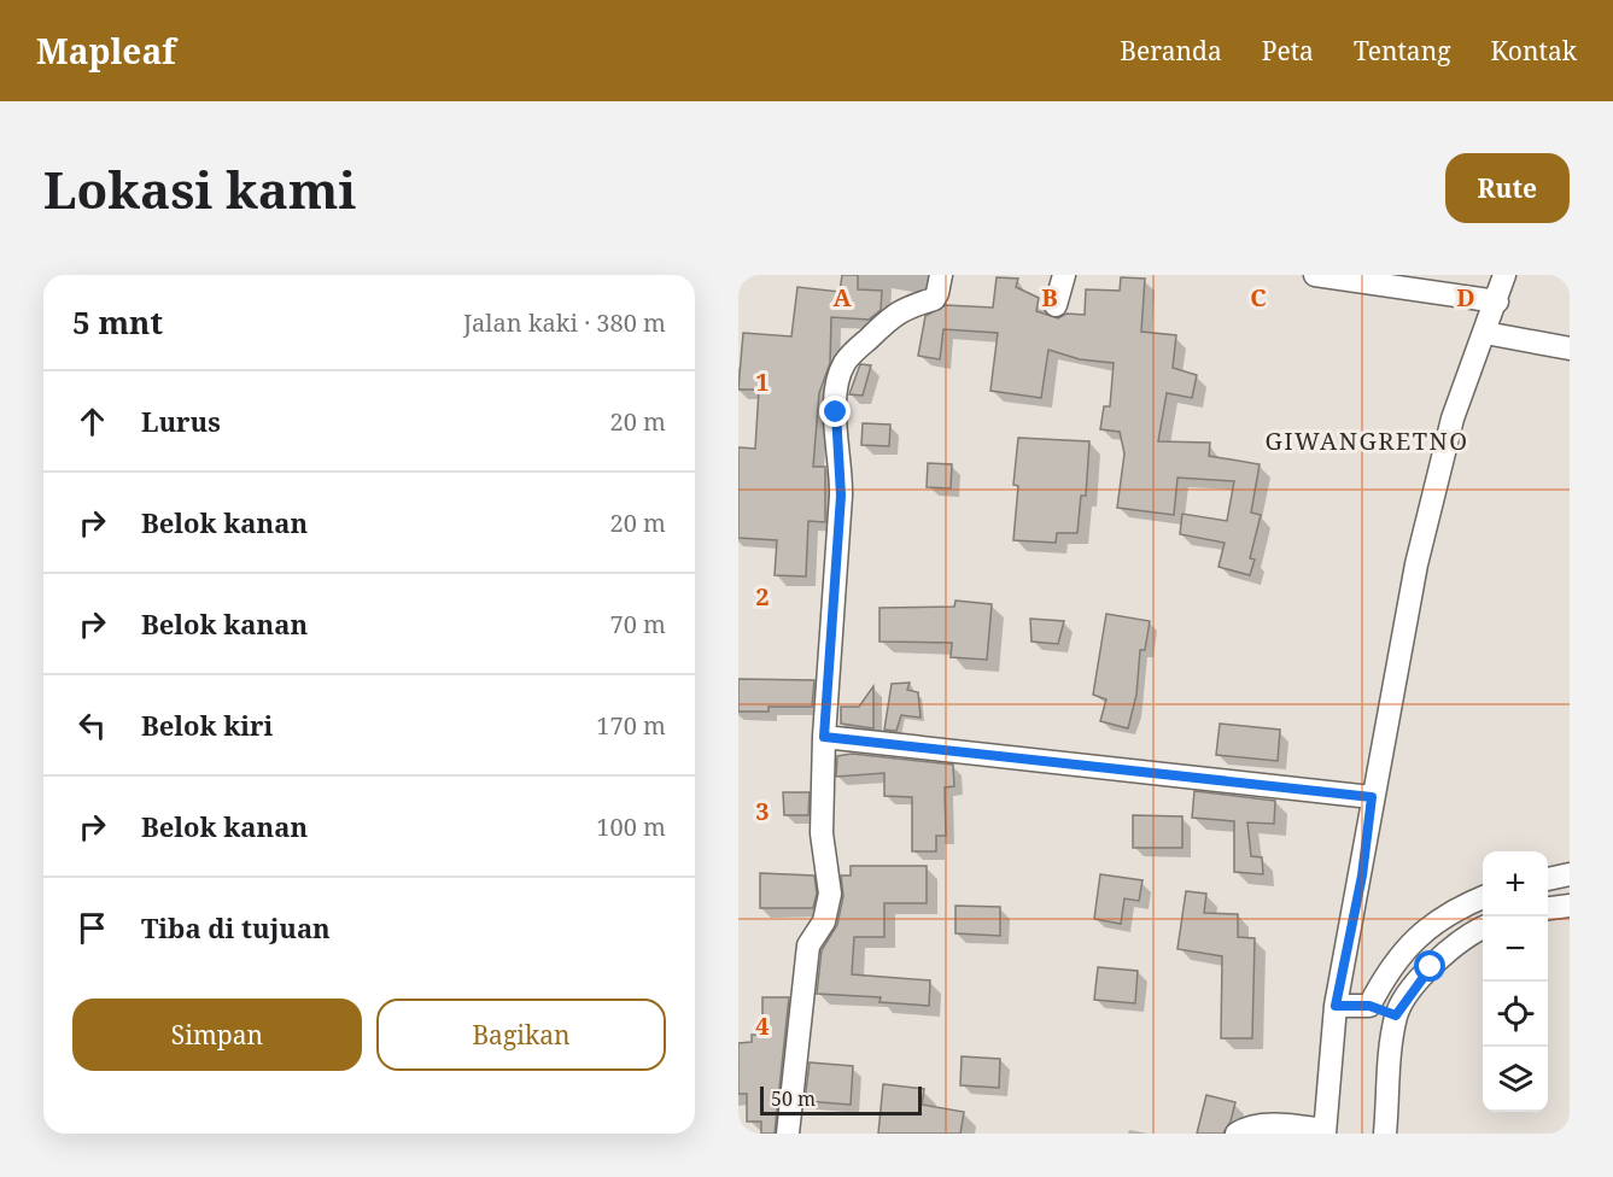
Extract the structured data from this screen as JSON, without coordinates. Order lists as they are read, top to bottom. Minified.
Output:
{"districts":["GIWANGRETNO"],"scale_bar":"50 m","page":{"header":"Mapleaf","nav":["Beranda","Peta","Tentang","Kontak"],"buttons":["Rute",["Simpan","Bagikan"]],"title":"Lokasi kami","heading":["5 mnt","Jalan kaki · 380 m"],"list":[["Lurus","20 m"],["Belok kanan","20 m"],["Belok kanan","70 m"],["Belok kiri","170 m"],["Belok kanan","100 m"],"Tiba di tujuan"],"map_buttons":["+","−"],"scale":"50 m"},"grid":{"columns":["A","B","C","D"],"rows":["1","2","3","4"]}}
